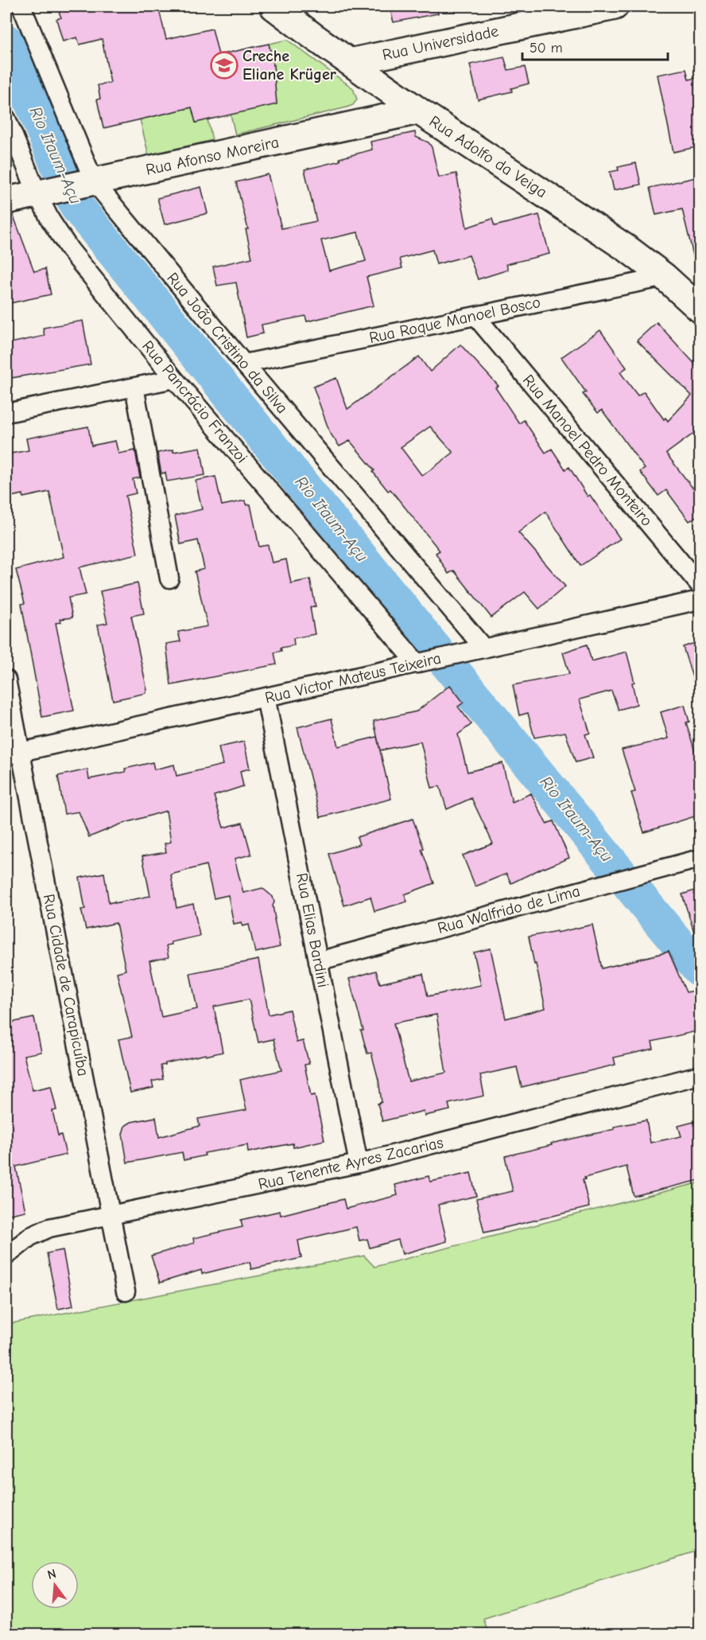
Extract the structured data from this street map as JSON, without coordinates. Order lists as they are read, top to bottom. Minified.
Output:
{"streets":{"street":["Rua Universidade","Rua Afonso Moreira","Rua Adolfo da Veiga","Rua Roque Manoel Bosco","Rua João Cristino da Silva","Rua Pancrácio Franzoi","Rua Manoel Pedro Monteiro","Rua Victor Mateus Teixeira","Rua Walfrido de Lima","Rua Elias Bardini","Rua Cidade de Carapicuíba","Rua Tenente Ayres Zacarias"]},"crossings":[["Rua Universidade","Rua Adolfo da Veiga"],["Rua Afonso Moreira","Rua Adolfo da Veiga"],["Rua Afonso Moreira","Rua João Cristino da Silva"],["Rua Afonso Moreira","Rua Pancrácio Franzoi"],["Rua Adolfo da Veiga","Rua Roque Manoel Bosco"],["Rua Roque Manoel Bosco","Rua João Cristino da Silva"],["Rua Roque Manoel Bosco","Rua Manoel Pedro Monteiro"],["Rua João Cristino da Silva","Rua Victor Mateus Teixeira"],["Rua Pancrácio Franzoi","Rua Victor Mateus Teixeira"],["Rua Victor Mateus Teixeira","Rua Elias Bardini"],["Rua Victor Mateus Teixeira","Rua Cidade de Carapicuíba"],["Rua Walfrido de Lima","Rua Elias Bardini"],["Rua Elias Bardini","Rua Tenente Ayres Zacarias"],["Rua Cidade de Carapicuíba","Rua Tenente Ayres Zacarias"]],"water":["Rio Itaum-Açu"],"places":{"school or university":["Creche Eliane Krüger"]},"scale_bar":"50 m","north":"top"}
